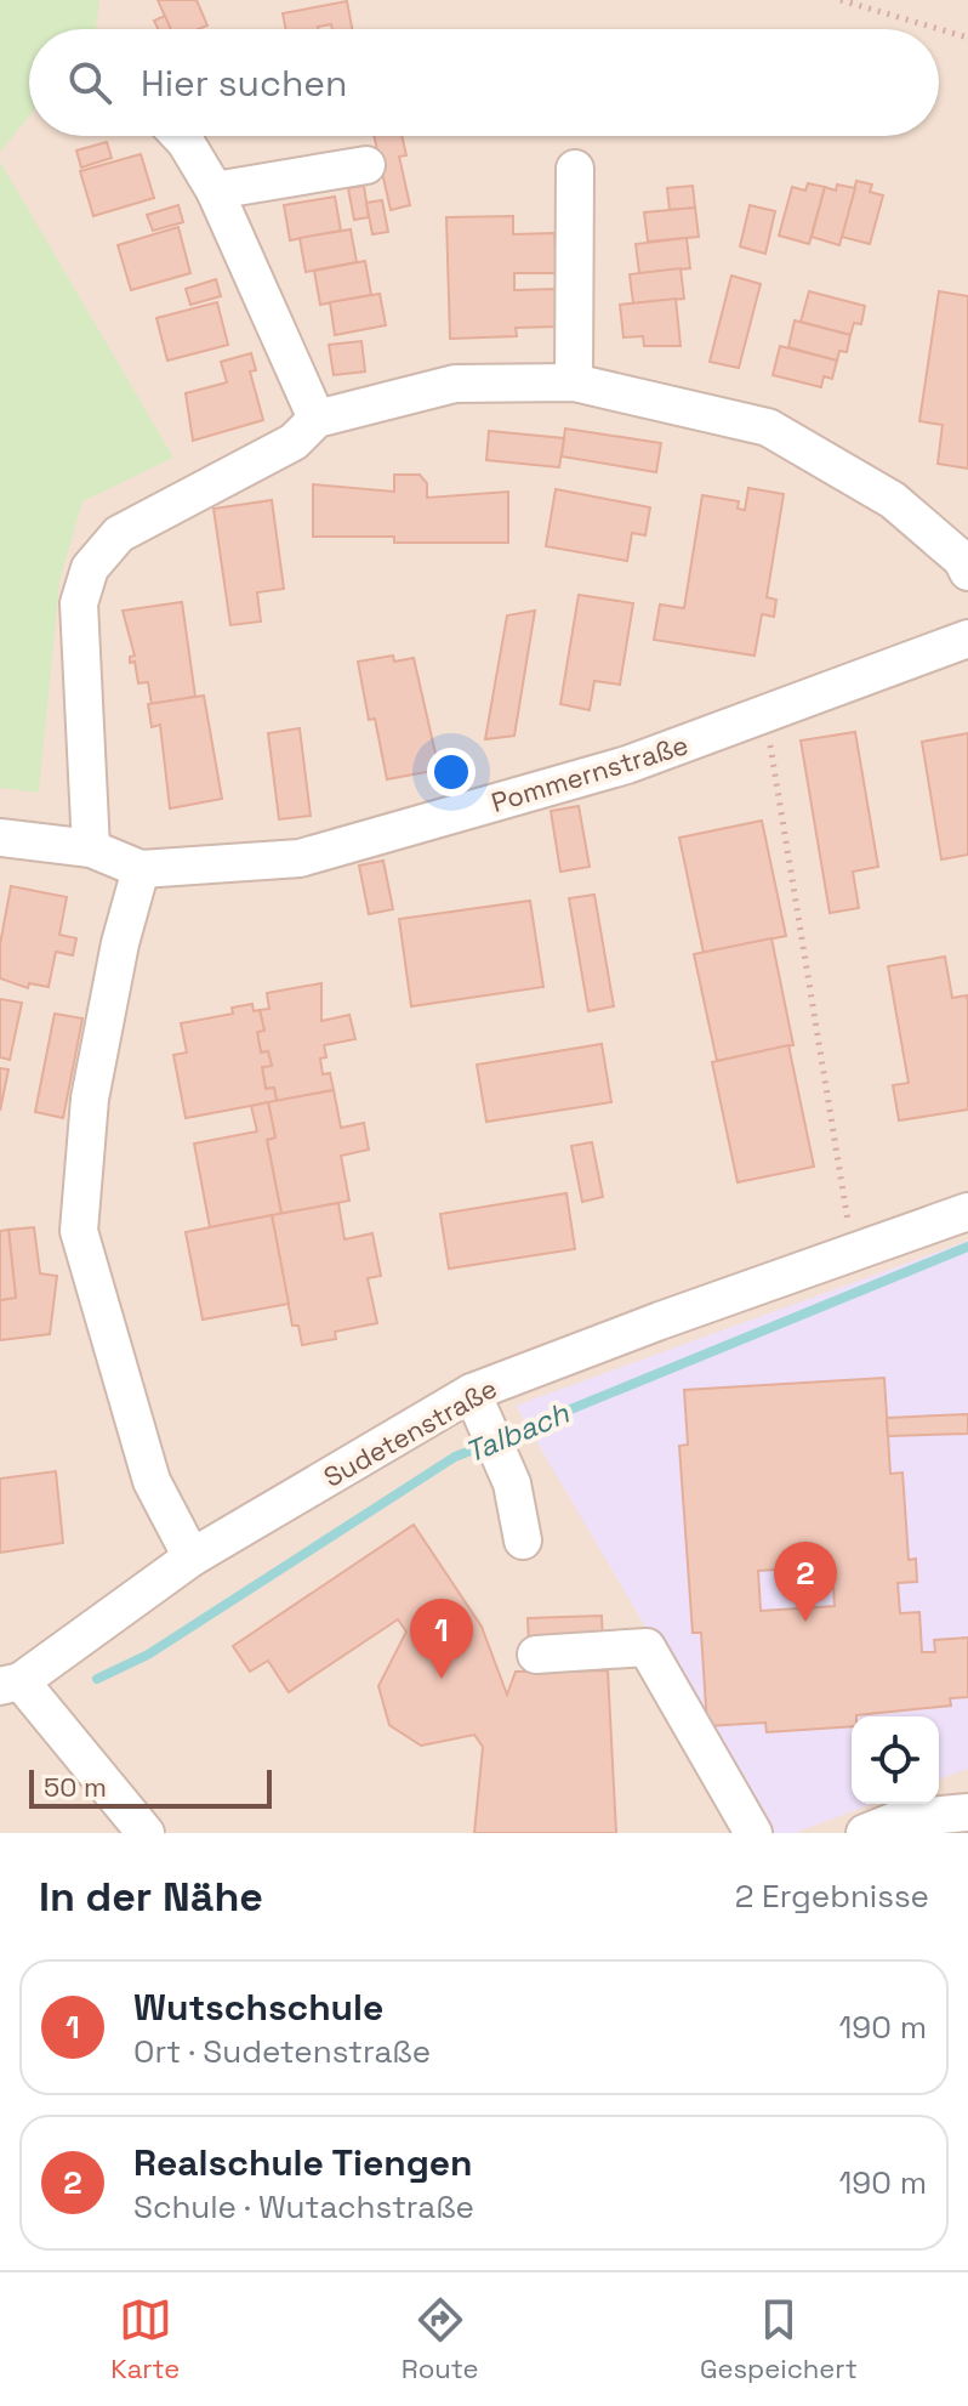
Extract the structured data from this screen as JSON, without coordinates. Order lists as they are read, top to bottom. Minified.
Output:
{"streets":{"street":["Pommernstraße","Sudetenstraße"]},"water":["Talbach"],"scale_bar":"50 m","page":{"search":"Hier suchen","pins":["2","1"],"scale":"50 m","heading":["In der Nähe","2 Ergebnisse"],"list":[{"mark":"1","name":"Wutschschule","note":"Ort · Sudetenstraße","value":"190 m"},{"mark":"2","name":"Realschule Tiengen","note":"Schule · Wutachstraße","value":"190 m"}],"nav":["Karte","Route","Gespeichert"]}}
